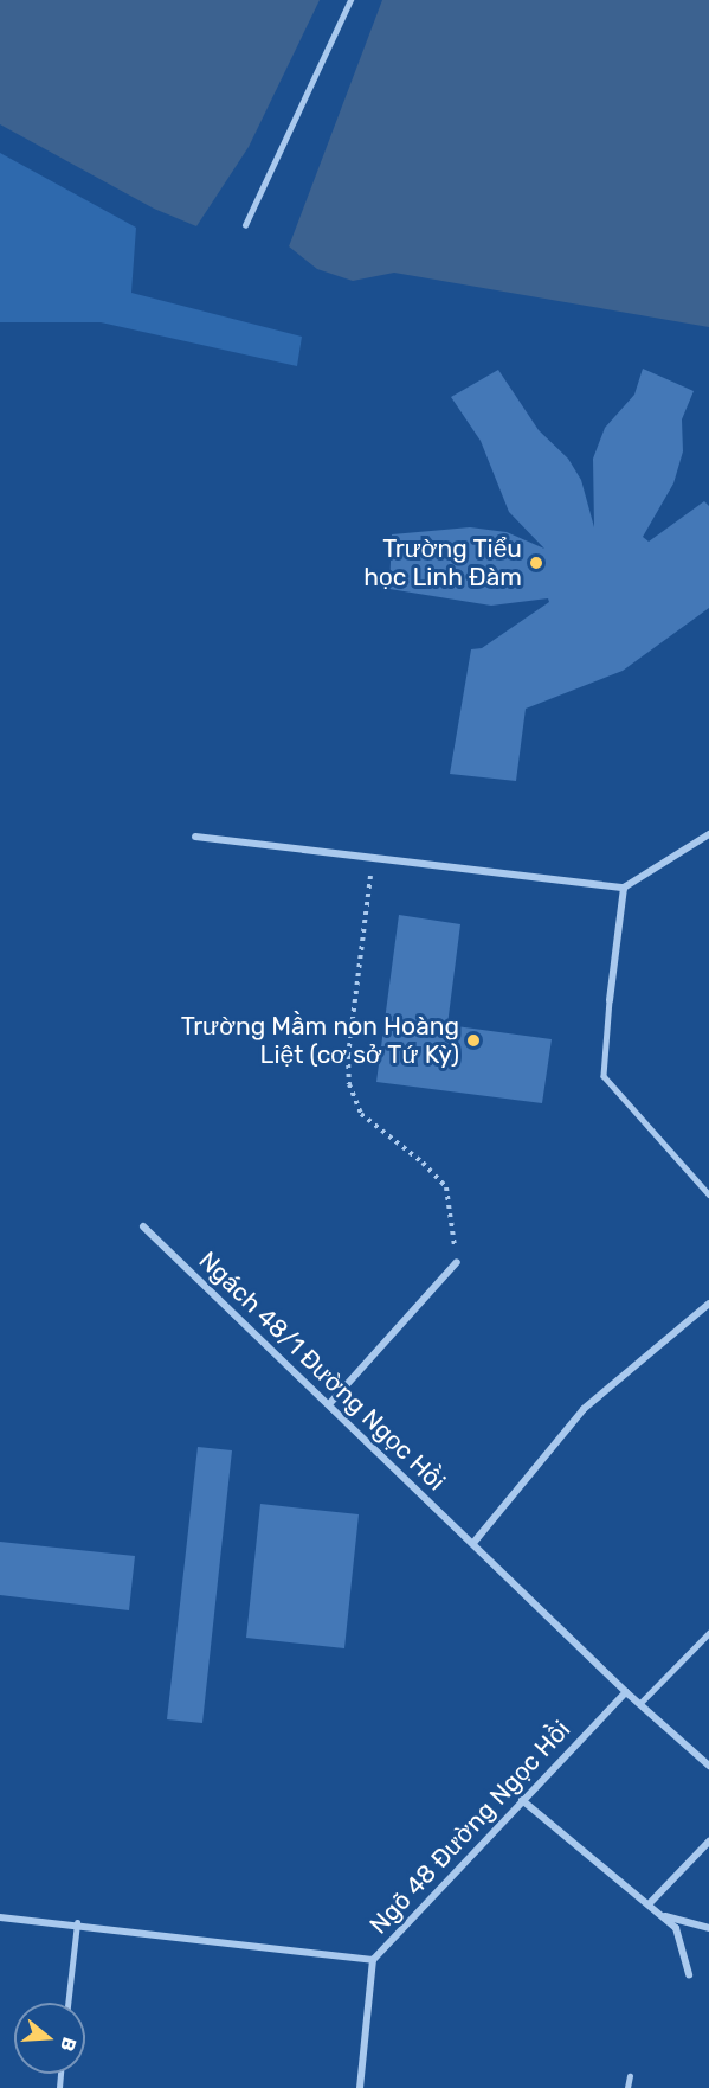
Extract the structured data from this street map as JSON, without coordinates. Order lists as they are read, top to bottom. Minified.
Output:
{"streets":{"street":["Ngách 48/1 Đường Ngọc Hồi","Ngõ 48 Đường Ngọc Hồi"]},"places":["Trường Tiểu học Linh Đàm","Trường Mầm non Hoàng Liệt (cơ sở Tứ Kỳ)"],"north":"right"}
